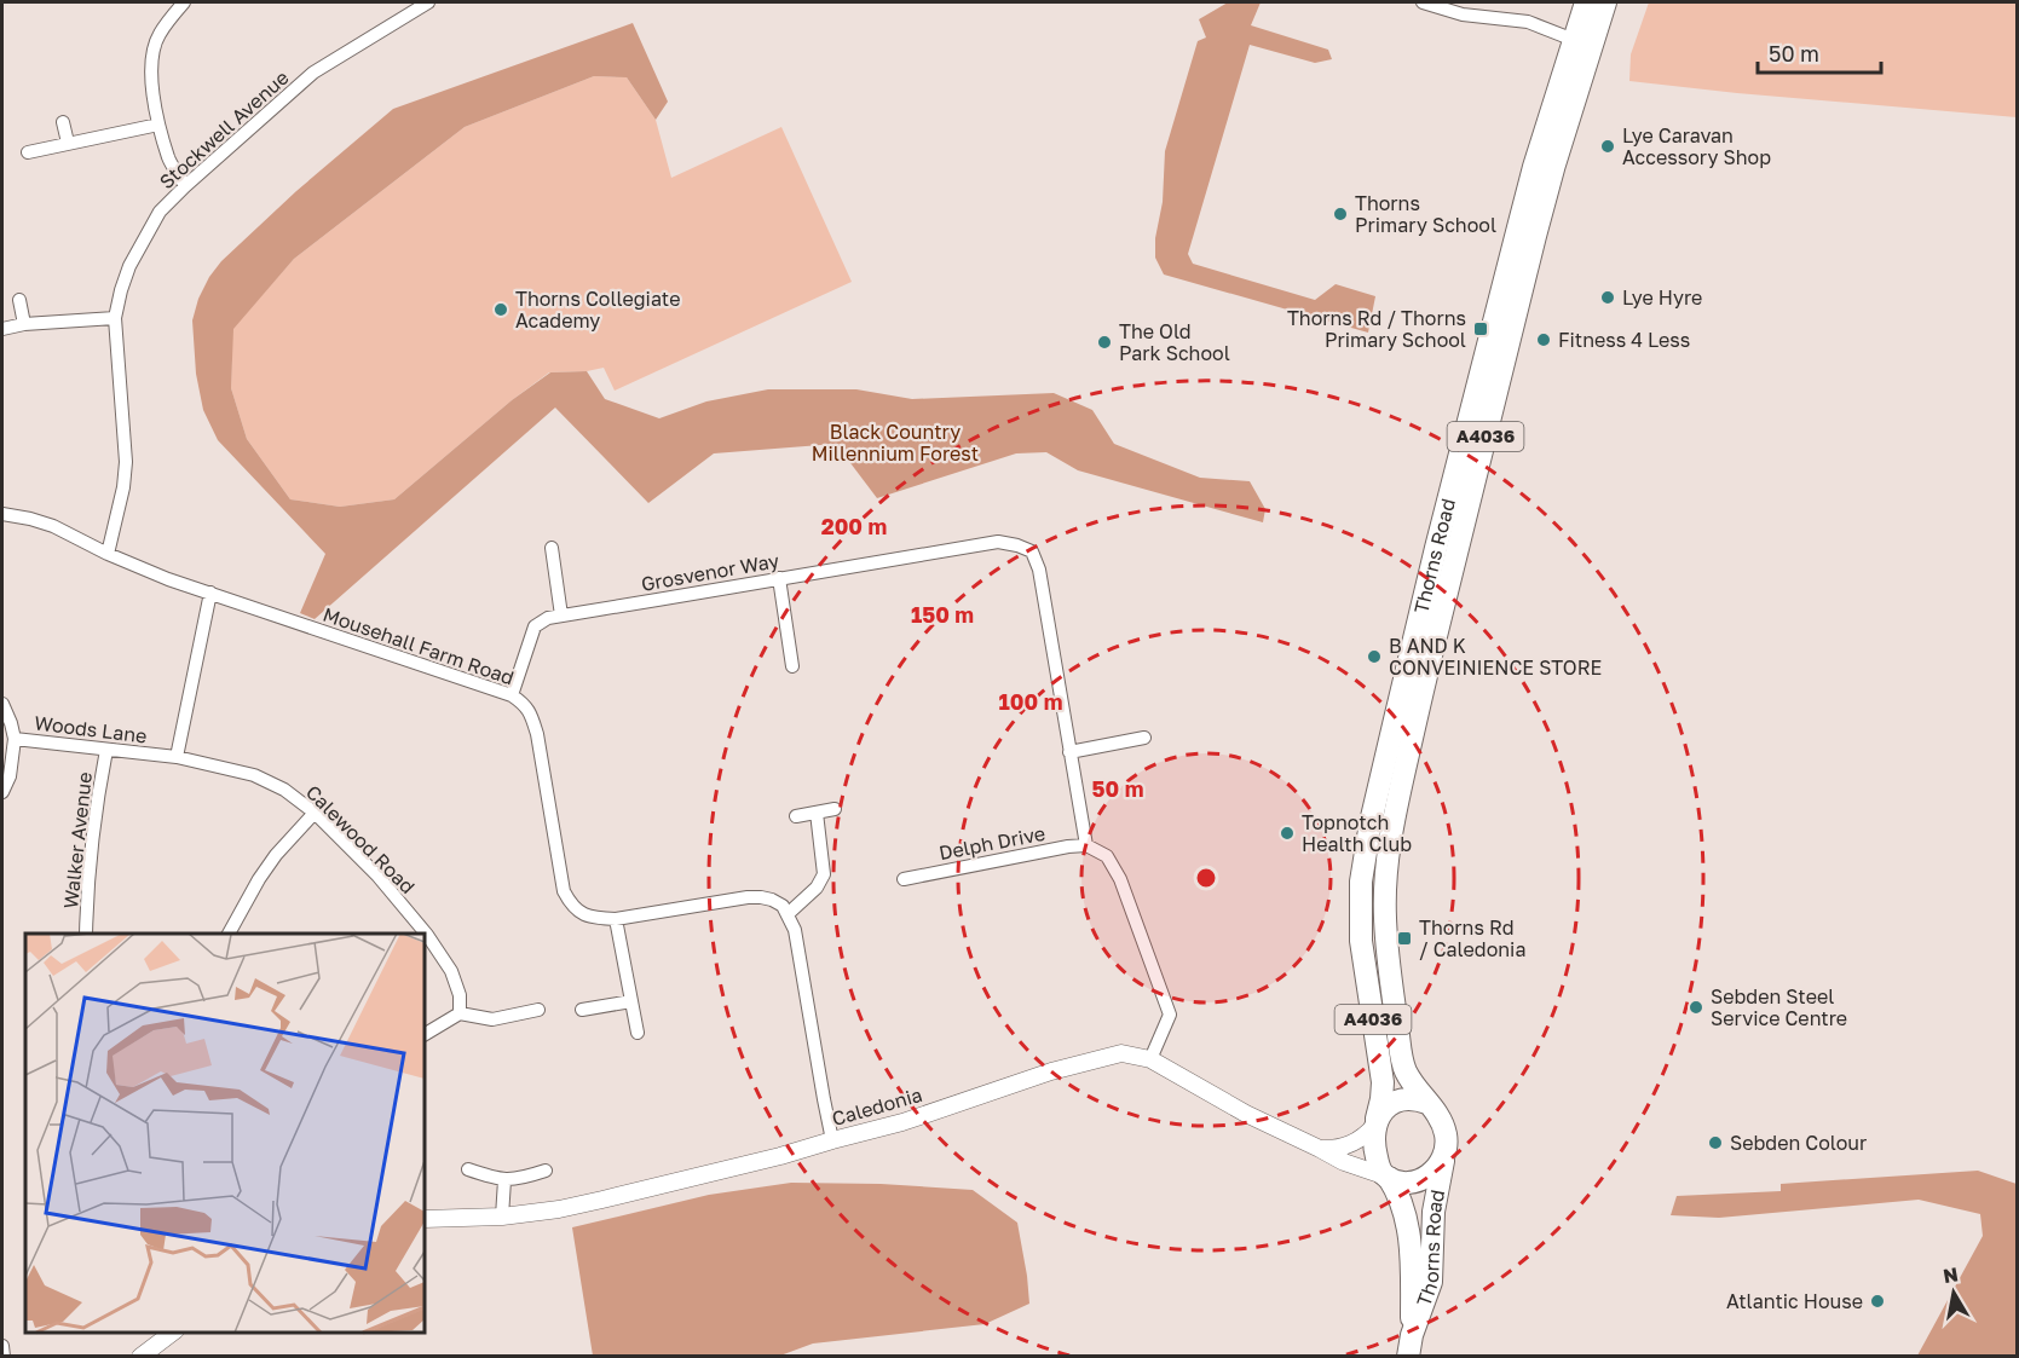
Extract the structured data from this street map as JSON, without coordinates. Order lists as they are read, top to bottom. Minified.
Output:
{"streets":{"highway":["A4036","Thorns Road"],"street":["Stockwell Avenue","Grosvenor Way","Mousehall Farm Road","Woods Lane","Calewood Road","Walker Avenue","Delph Drive","Caledonia"]},"crossings":[["Stockwell Avenue","Mousehall Farm Road"],["A4036","Thorns Road"],["A4036","Caledonia"],["Thorns Road","Caledonia"],["Grosvenor Way","Mousehall Farm Road"],["Grosvenor Way","Delph Drive"],["Woods Lane","Calewood Road"],["Woods Lane","Walker Avenue"]],"parks":["Black Country Millennium Forest"],"places":{"other":["Lye Caravan Accessory Shop","Thorns Primary School","Lye Hyre","Thorns Collegiate Academy","Fitness 4 Less","The Old Park School","B AND K CONVEINIENCE STORE","Topnotch Health Club","Sebden Steel Service Centre","Sebden Colour","Atlantic House"],"transit":["Thorns Rd / Thorns Primary School","Thorns Rd / Caledonia"]},"scale_bar":"50 m","north":"top","rings":["200 m","150 m","100 m","50 m"]}
